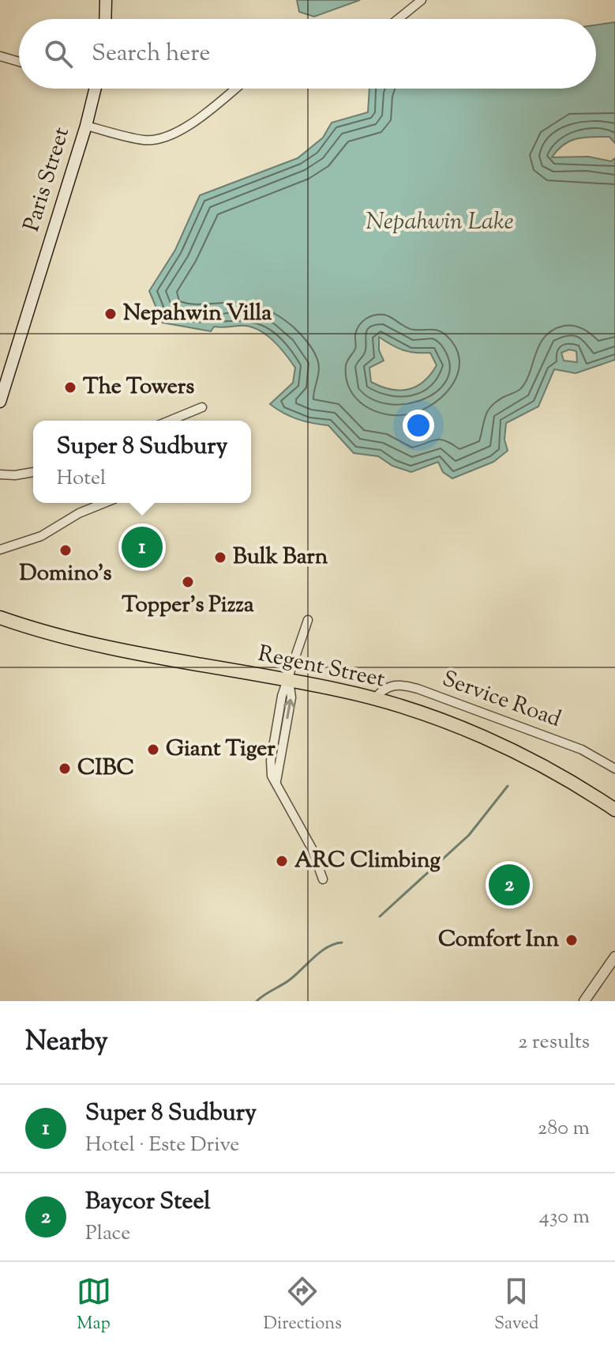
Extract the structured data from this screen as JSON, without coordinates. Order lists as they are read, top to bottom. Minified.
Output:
{"streets":{"main road":["Paris Street","Regent Street"],"street":["Service Road"]},"crossings":[["Regent Street","Service Road"]],"water":["Nepahwin Lake"],"places":["Nepahwin Villa","The Towers","Domino's","Bulk Barn","Topper's Pizza","Giant Tiger","CIBC","ARC Climbing","Comfort Inn"],"page":{"search":"Search here","popup":["Super 8 Sudbury","Hotel"],"pins":["1","2"],"heading":["Nearby","2 results"],"list":[{"mark":"1","name":"Super 8 Sudbury","note":"Hotel · Este Drive","value":"280 m"},{"mark":"2","name":"Baycor Steel","note":"Place","value":"430 m"}],"nav":["Map","Directions","Saved"]}}
